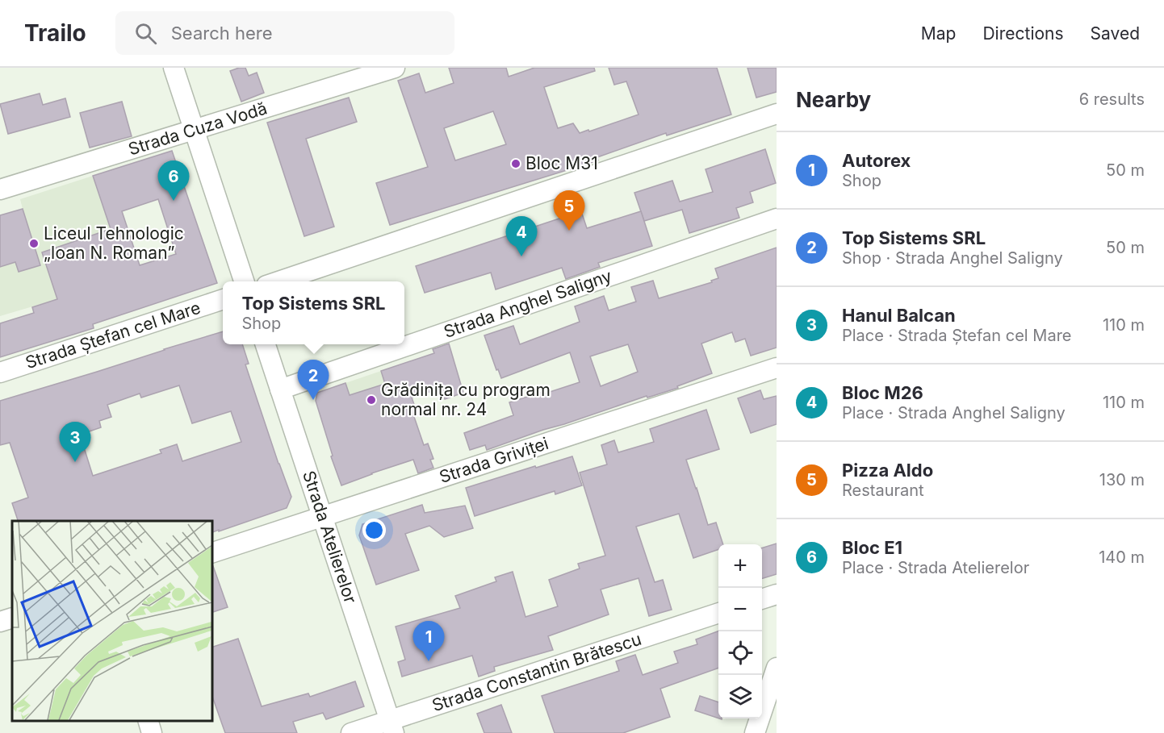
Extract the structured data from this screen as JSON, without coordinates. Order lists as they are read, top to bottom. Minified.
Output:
{"streets":{"street":["Strada Cuza Vodă","Strada Anghel Saligny","Strada Ștefan cel Mare","Strada Griviței","Strada Atelierelor","Strada Constantin Brătescu"]},"crossings":[["Strada Anghel Saligny","Strada Atelierelor"],["Strada Griviței","Strada Atelierelor"],["Strada Atelierelor","Strada Constantin Brătescu"]],"places":["Bloc M31","Liceul Tehnologic „Ioan N. Roman”","Grădinița cu program normal nr. 24"],"page":{"header":"Trailo","search":"Search here","nav":["Map","Directions","Saved"],"heading":["Nearby","6 results"],"list":[{"mark":"1","name":"Autorex","note":"Shop","value":"50 m"},{"mark":"2","name":"Top Sistems SRL","note":"Shop · Strada Anghel Saligny","value":"50 m"},{"mark":"3","name":"Hanul Balcan","note":"Place · Strada Ștefan cel Mare","value":"110 m"},{"mark":"4","name":"Bloc M26","note":"Place · Strada Anghel Saligny","value":"110 m"},{"mark":"5","name":"Pizza Aldo","note":"Restaurant","value":"130 m"},{"mark":"6","name":"Bloc E1","note":"Place · Strada Atelierelor","value":"140 m"}],"pins":["6","5","4","2","3","1"],"popup":["Top Sistems SRL","Shop"],"map_buttons":["+","−"]}}
